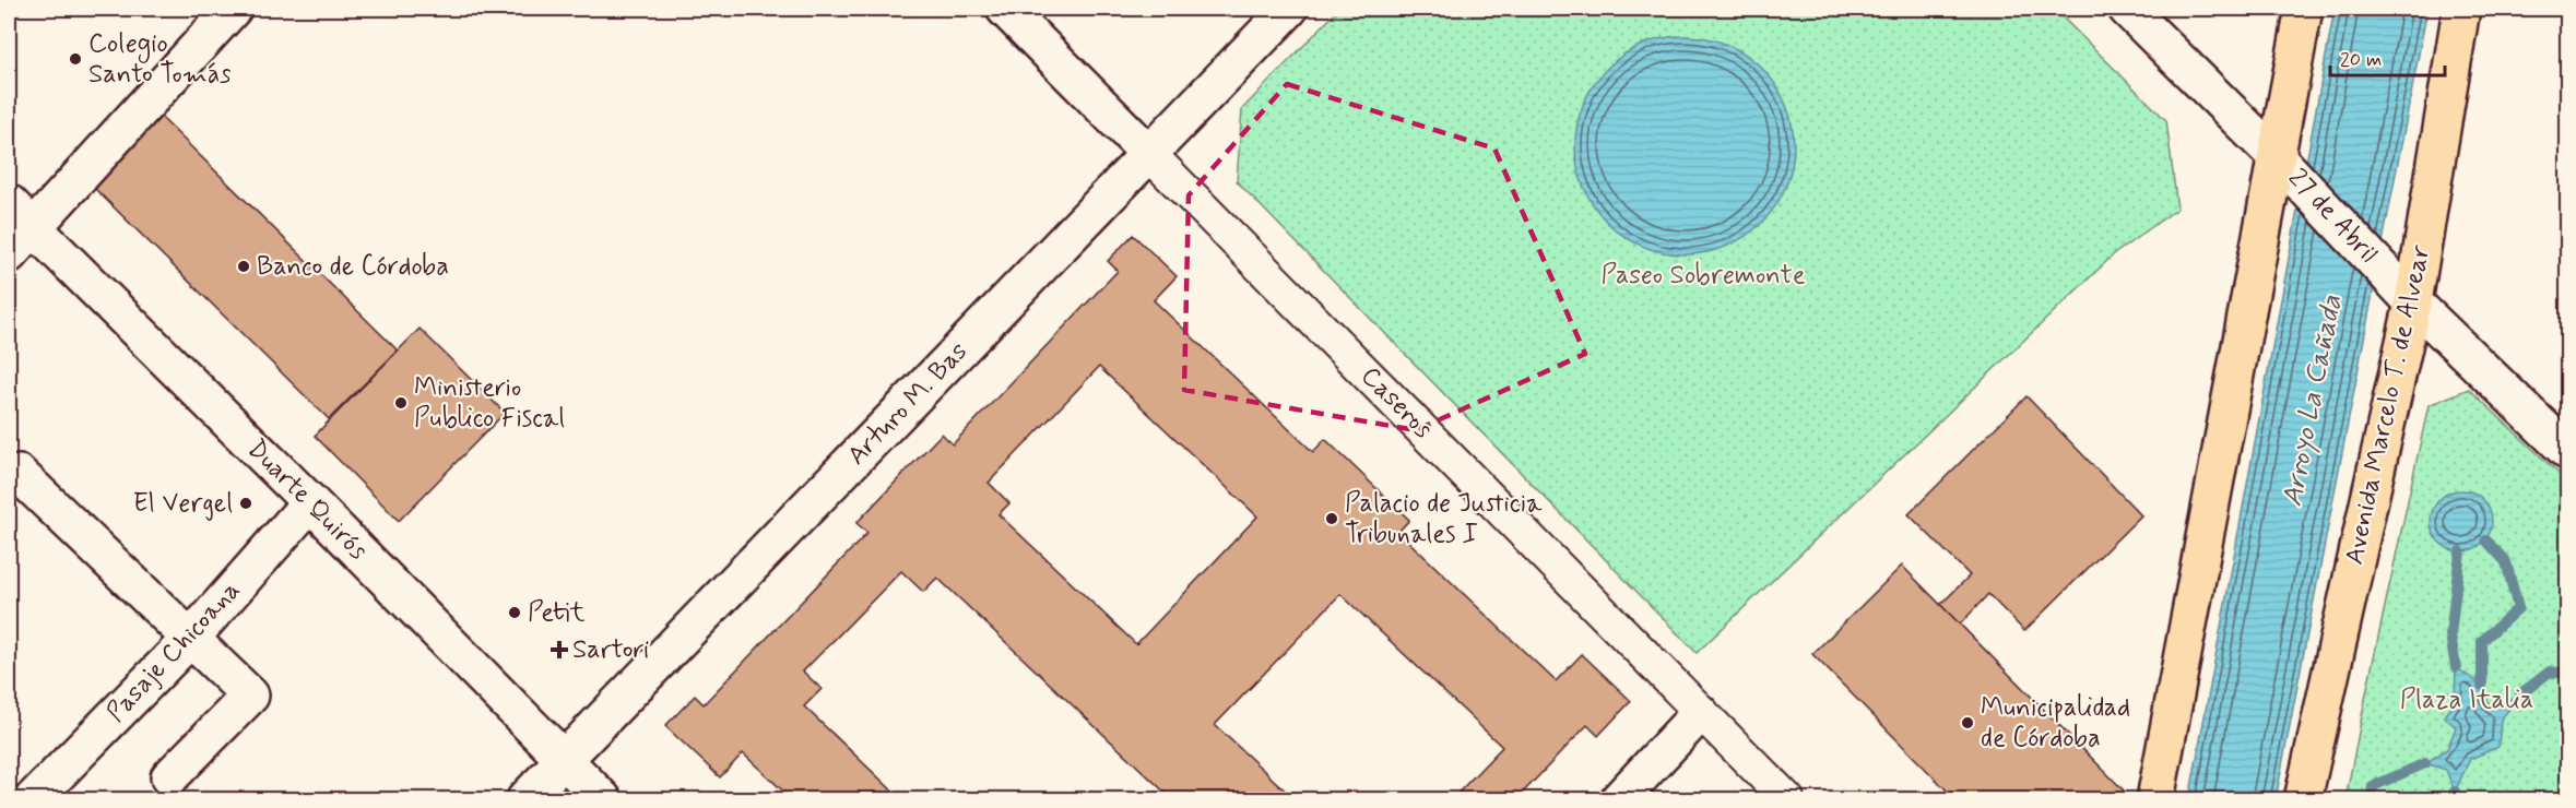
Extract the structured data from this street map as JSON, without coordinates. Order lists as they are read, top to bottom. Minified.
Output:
{"streets":{"main road":["Avenida Marcelo T. de Alvear"],"street":["27 de Abril","Caseros","Arturo M. Bas","Duarte Quirós","Pasaje Chicoana"]},"crossings":[["27 de Abril","Avenida Marcelo T. de Alvear"],["Caseros","Arturo M. Bas"],["Arturo M. Bas","Duarte Quirós"],["Duarte Quirós","Pasaje Chicoana"]],"water":["Arroyo La Cañada"],"parks":["Paseo Sobremonte","Plaza Italia"],"places":{"other":["Colegio Santo Tomás","Banco de Córdoba","Ministerio Publico Fiscal","El Vergel","Palacio de Justicia Tribunales I","Petit","Municipalidad de Córdoba"],"health":["Sartori"]},"scale_bar":"20 m"}
